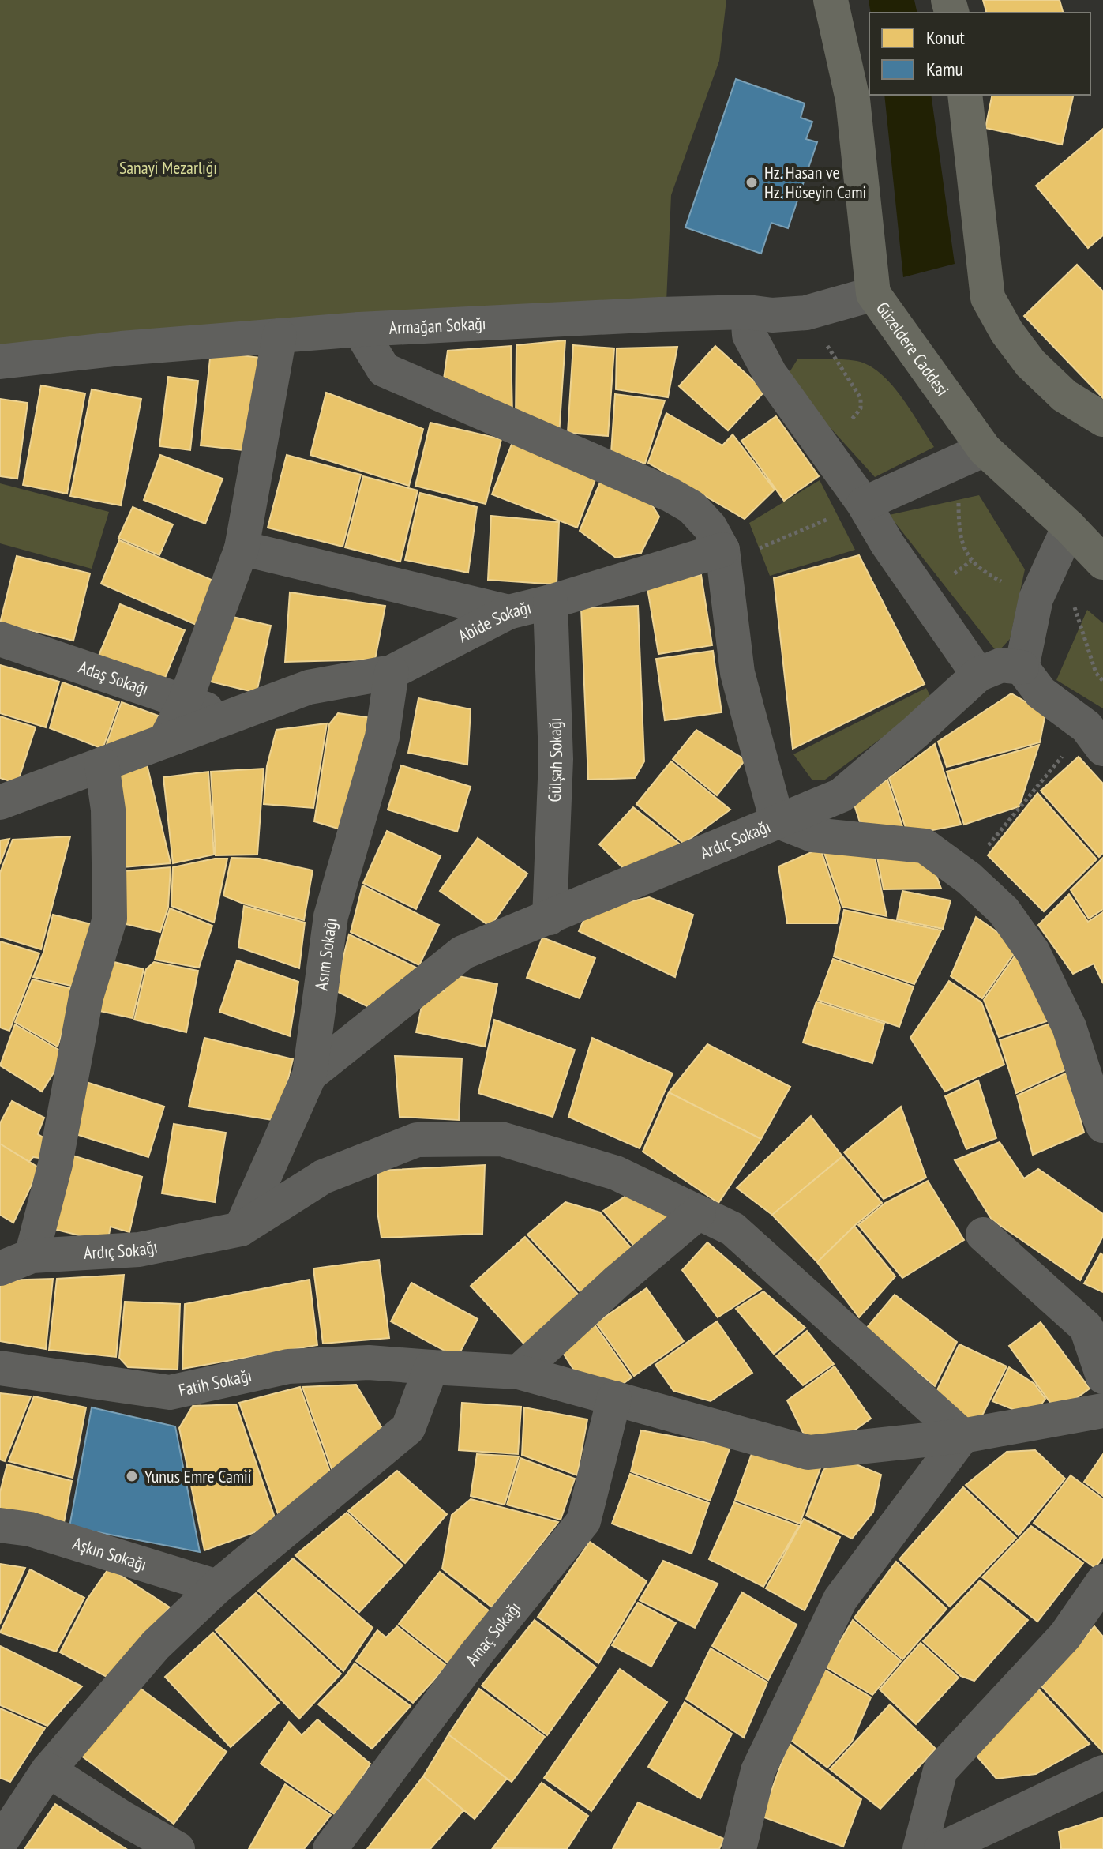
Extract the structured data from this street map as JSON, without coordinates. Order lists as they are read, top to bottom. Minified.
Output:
{"streets":{"main road":["Güzeldere Caddesi"],"street":["Armağan Sokağı","Abide Sokağı","Adaş Sokağı","Gülşah Sokağı","Ardıç Sokağı","Asım Sokağı","Fatih Sokağı","Aşkın Sokağı","Amaç Sokağı"]},"crossings":[["Armağan Sokağı","Güzeldere Caddesi"],["Abide Sokağı","Adaş Sokağı"],["Abide Sokağı","Gülşah Sokağı"],["Abide Sokağı","Asım Sokağı"],["Gülşah Sokağı","Ardıç Sokağı"],["Ardıç Sokağı","Asım Sokağı"],["Fatih Sokağı","Amaç Sokağı"]],"parks":["Sanayi Mezarlığı"],"places":["Hz. Hasan ve Hz. Hüseyin Cami","Yunus Emre Camii"],"legend":["Konut","Kamu"]}
